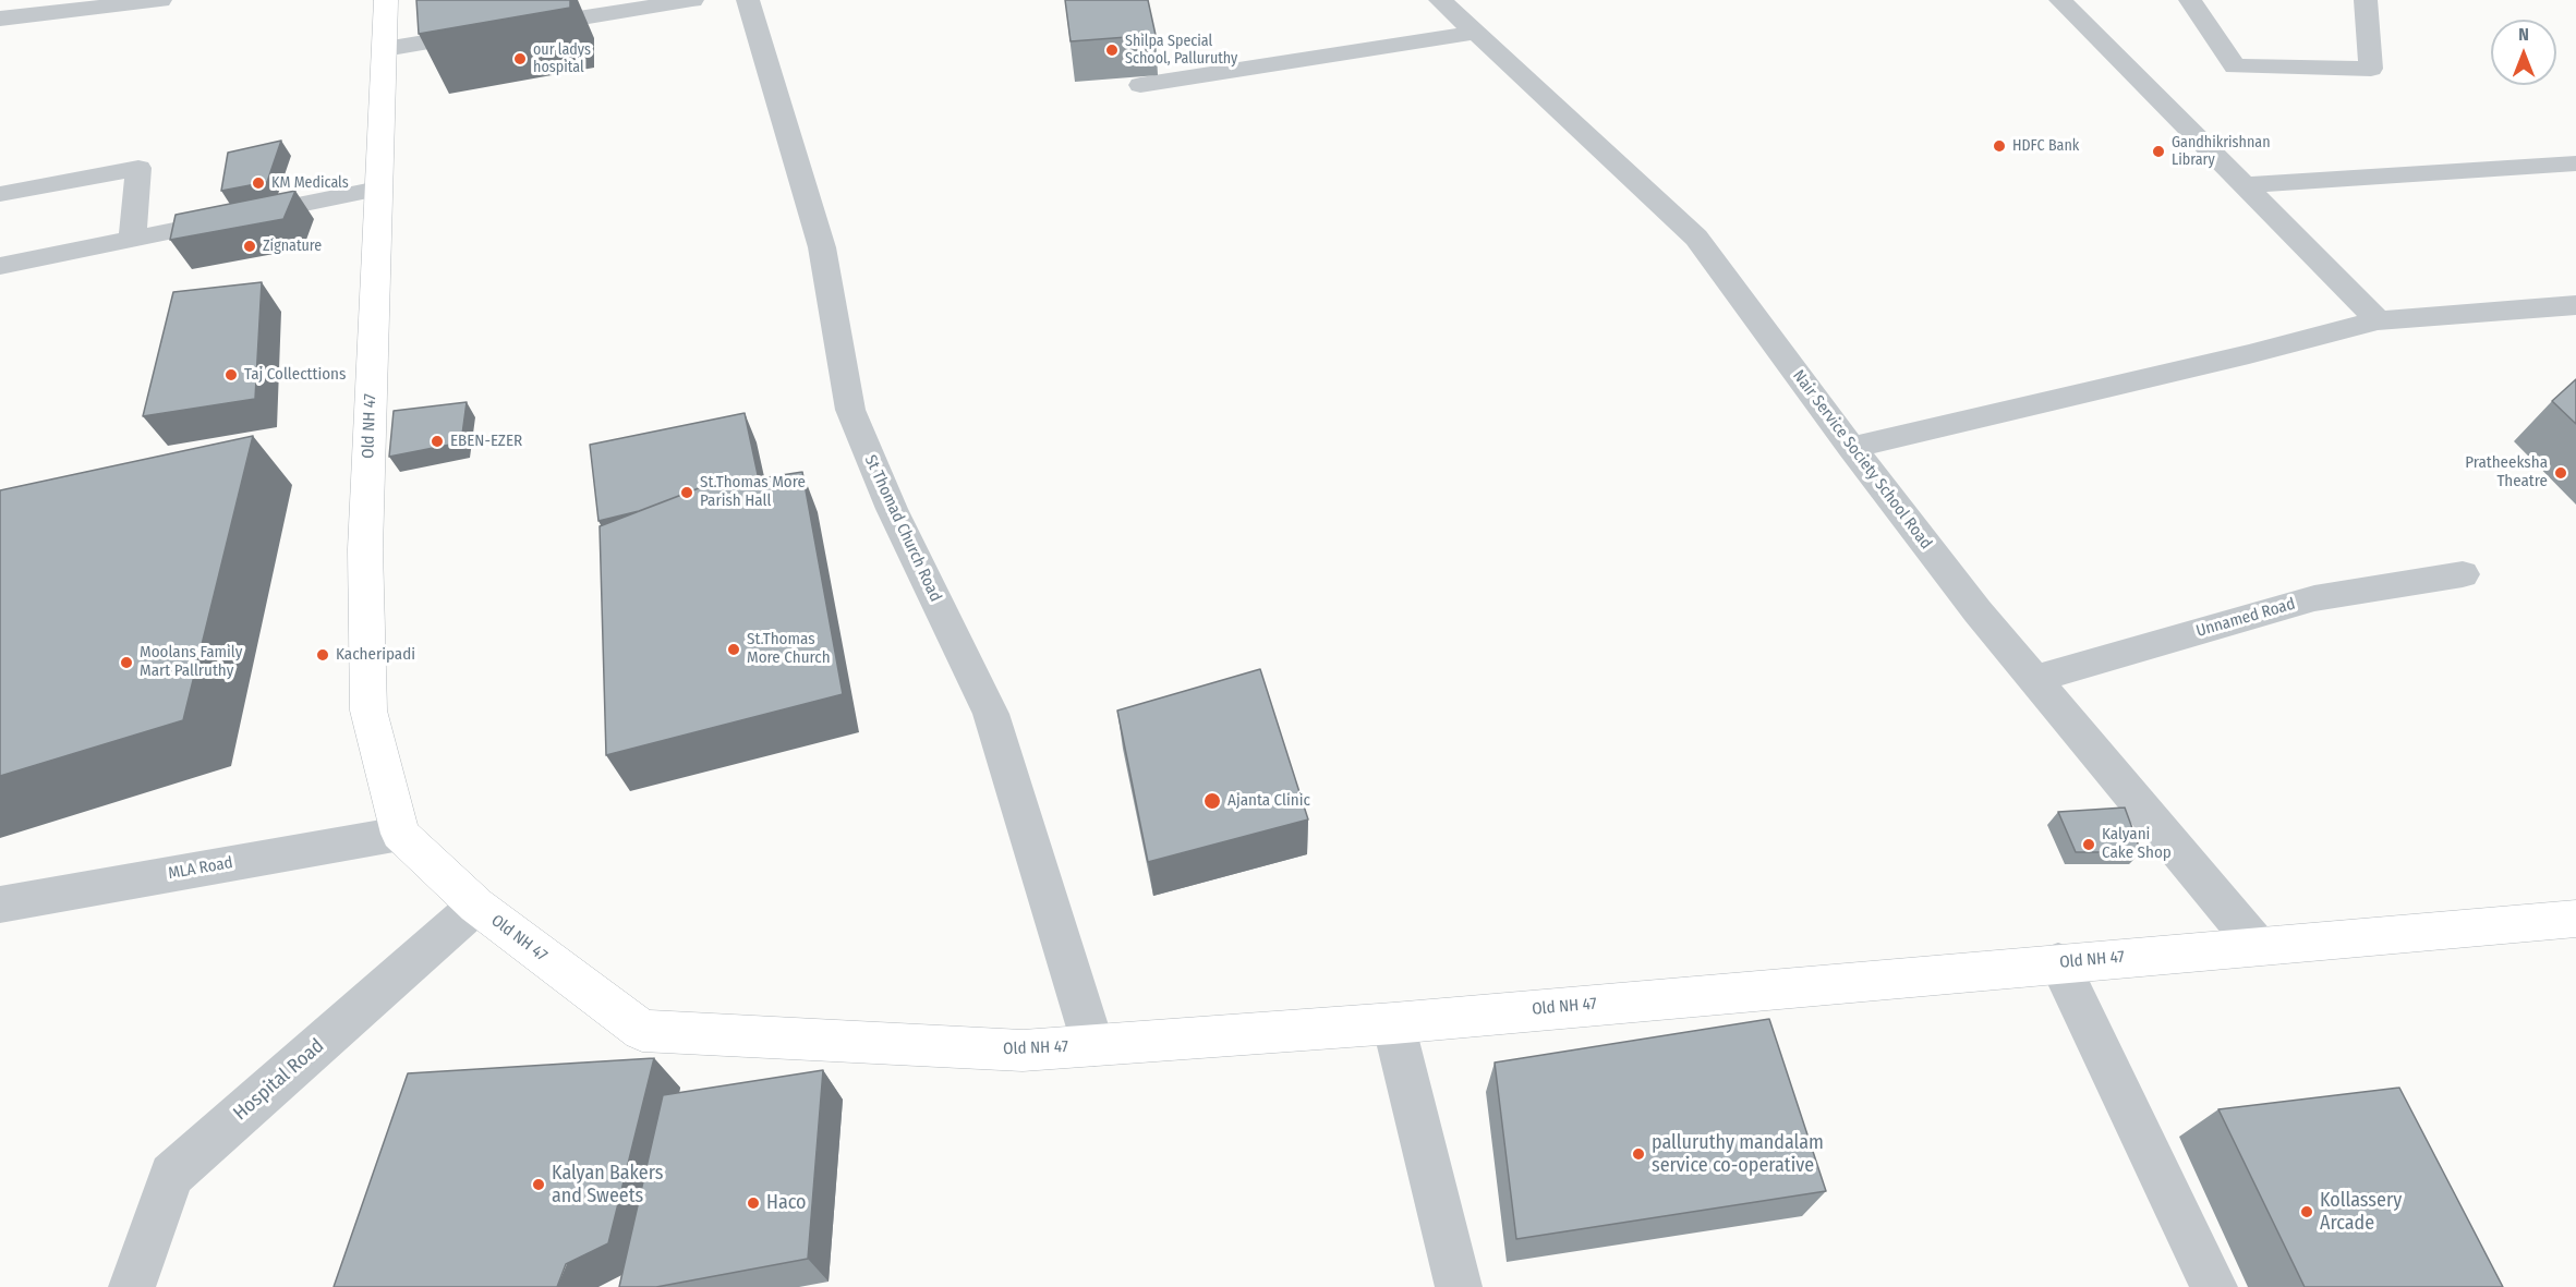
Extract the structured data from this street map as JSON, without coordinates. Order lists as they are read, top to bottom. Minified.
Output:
{"streets":{"main road":["Old NH 47"],"street":["Nair Service Society School Road","St Thomad Church Road","Unnamed Road","MLA Road","Hospital Road"]},"crossings":[["Old NH 47","Nair Service Society School Road"],["Old NH 47","St Thomad Church Road"],["Old NH 47","MLA Road"],["Old NH 47","Hospital Road"],["Nair Service Society School Road","Unnamed Road"]],"places":["Shilpa Special School, Palluruthy","our ladys hospital","HDFC Bank","Gandhikrishnan Library","KM Medicals","Zignature","Taj Collecttions","EBEN-EZER","Pratheeksha Theatre","St.Thomas More Parish Hall","St.Thomas More Church","Kacheripadi","Moolans Family Mart Pallruthy","Ajanta Clinic","Kalyani Cake Shop","palluruthy mandalam service co-operative","Kalyan Bakers and Sweets","Haco","Kollassery Arcade"],"north":"top"}
